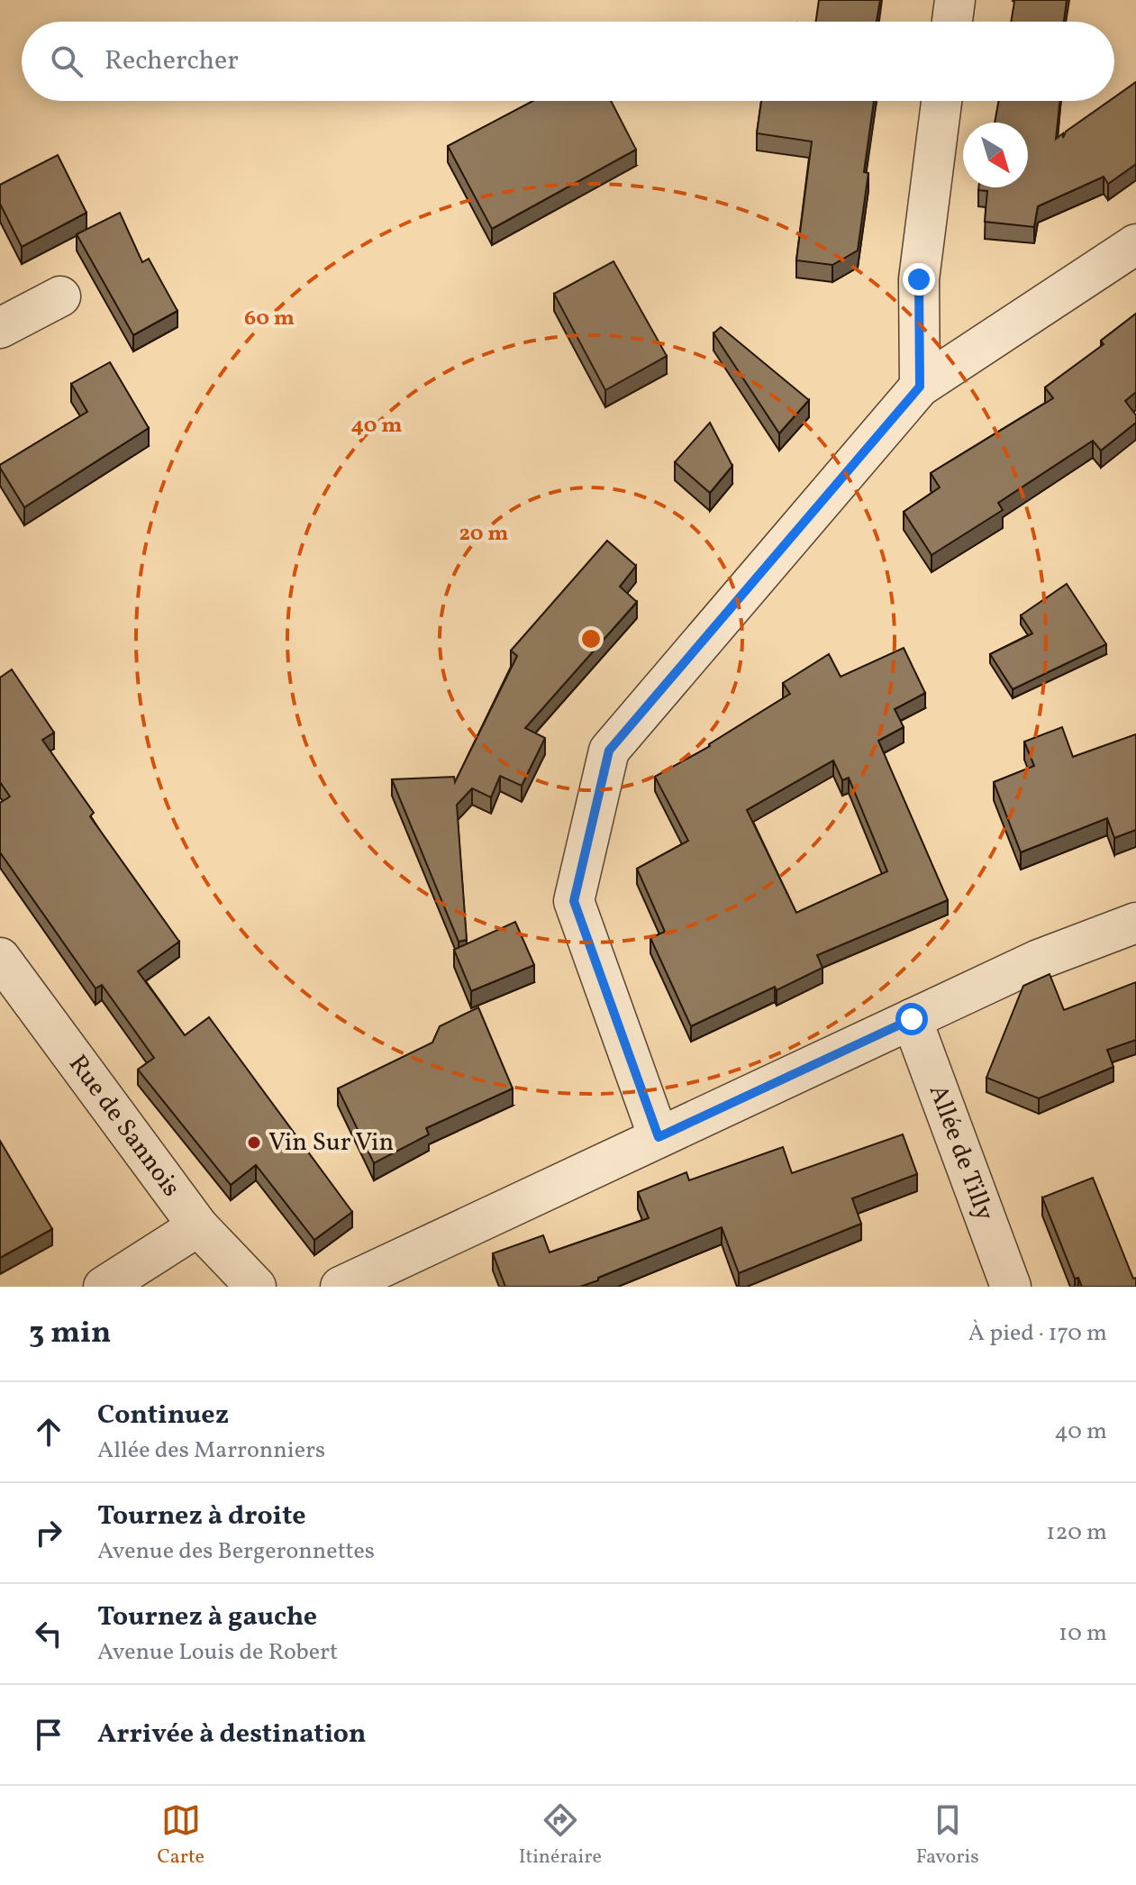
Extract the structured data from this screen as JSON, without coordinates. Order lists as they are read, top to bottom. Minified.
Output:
{"streets":{"street":["Rue de Sannois","Allée de Tilly"]},"places":["Vin Sur Vin"],"north":"bottom right","page":{"search":"Rechercher","heading":["3 min","À pied · 170 m"],"list":[["Continuez","Allée des Marronniers","40 m"],["Tournez à droite","Avenue des Bergeronnettes","120 m"],["Tournez à gauche","Avenue Louis de Robert","10 m"],"Arrivée à destination"],"nav":["Carte","Itinéraire","Favoris"]},"rings":["60 m","40 m","20 m"]}
